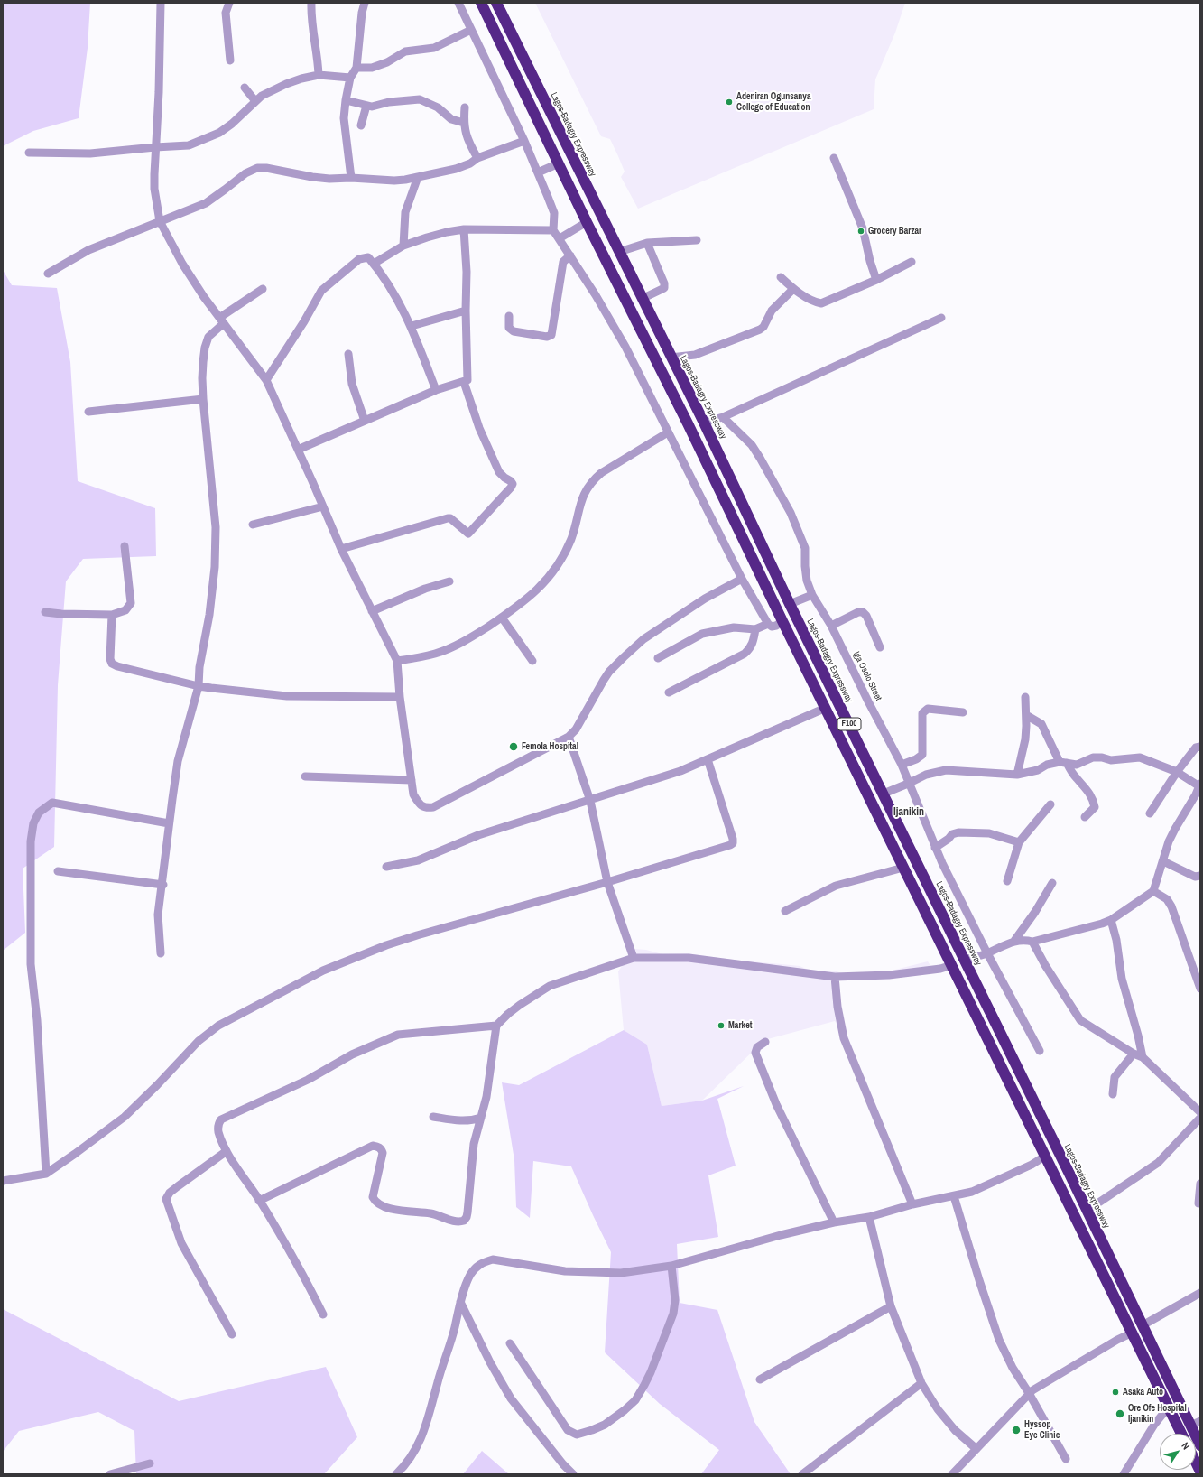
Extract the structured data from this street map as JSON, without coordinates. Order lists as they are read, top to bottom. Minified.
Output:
{"streets":{"highway":["Lagos-Badagry Expressway","F100"],"street":["Iga Osolo Street"]},"districts":["Ijanikin"],"places":["Adeniran Ogunsanya College of Education","Grocery Barzar","Femola Hospital","Market","Asaka Auto","Ore Ofe Hospital Ijanikin","Hyssop Eye Clinic"],"north":"top right"}
